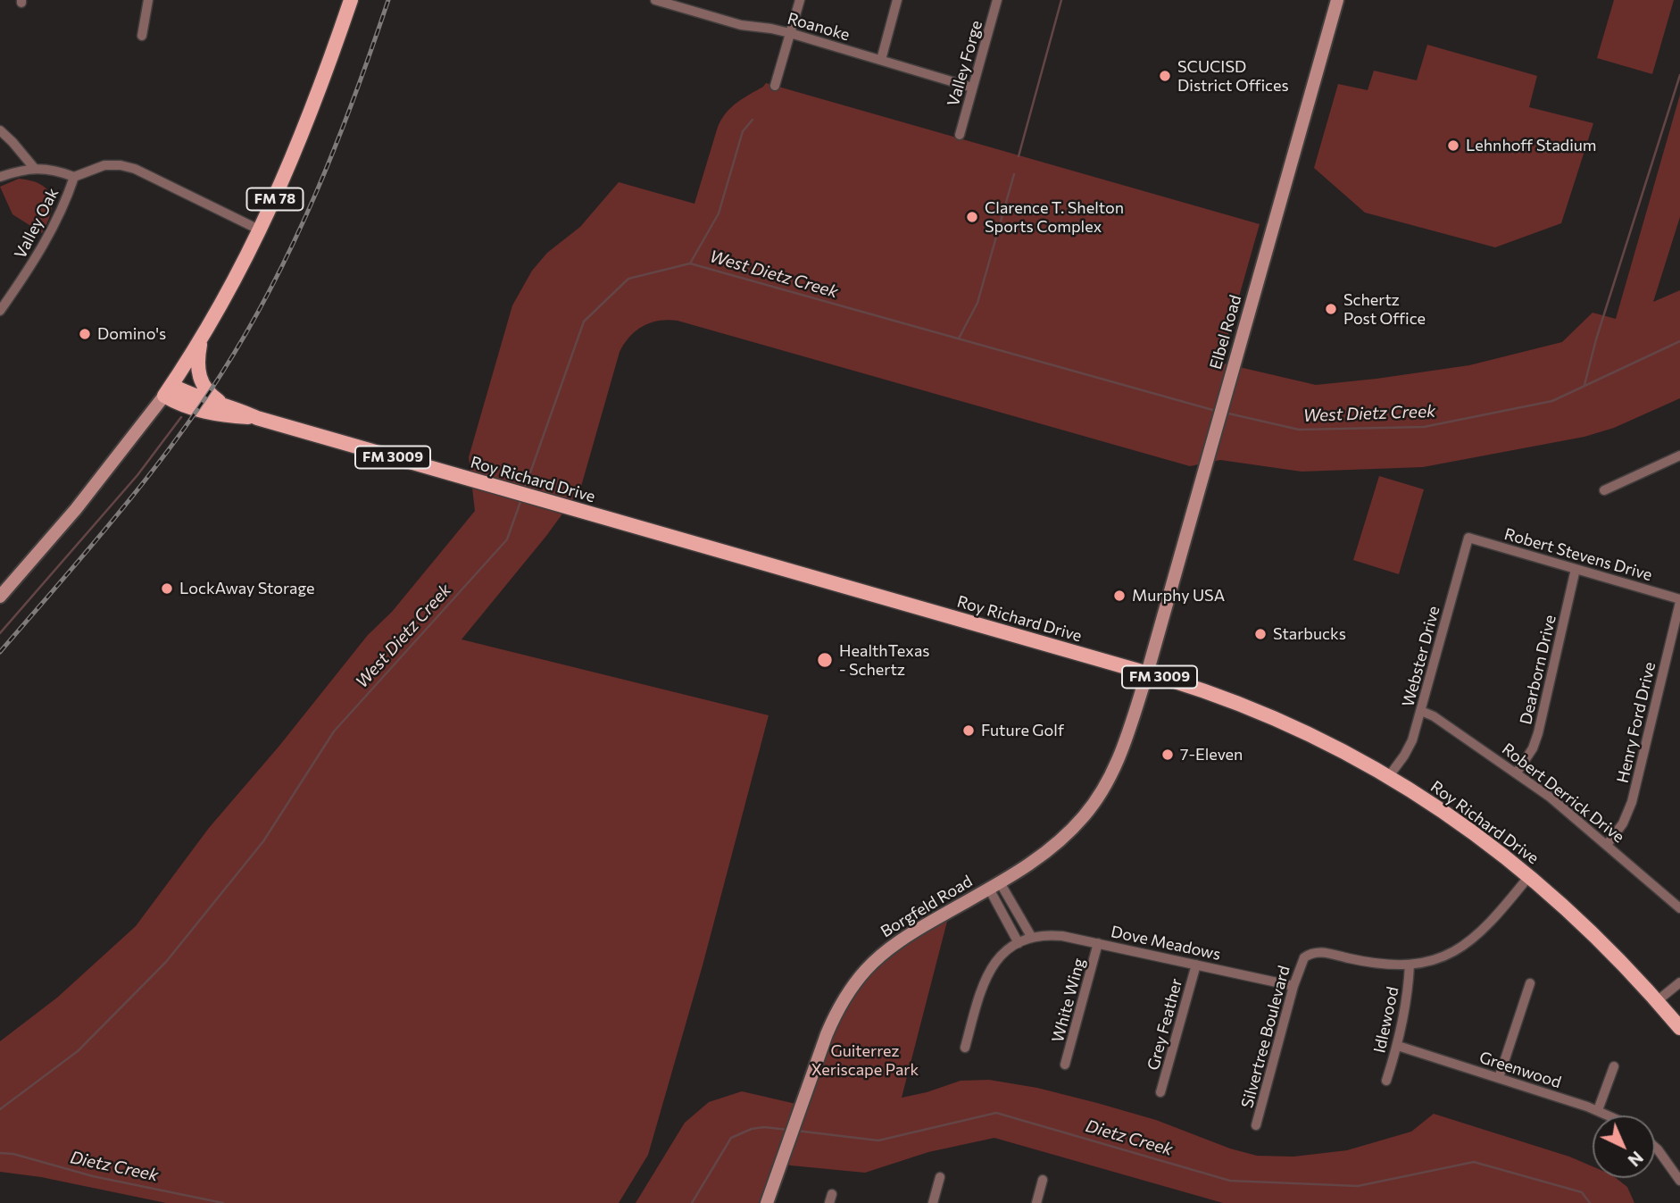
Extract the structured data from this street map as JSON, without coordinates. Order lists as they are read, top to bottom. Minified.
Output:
{"streets":{"main road":["FM 78","FM 3009","Roy Richard Drive"],"street":["Roanoke","Valley Forge","Valley Oak","Elbel Road","Robert Stevens Drive","Webster Drive","Dearborn Drive","Henry Ford Drive","Robert Derrick Drive","Borgfeld Road","Dove Meadows","White Wing","Idlewood","Grey Feather","Silvertree Boulevard","Greenwood"]},"crossings":[["Roanoke","Valley Forge"],["FM 78","Roy Richard Drive"],["Elbel Road","Roy Richard Drive"],["Elbel Road","Borgfeld Road"],["Roy Richard Drive","Webster Drive"],["Roy Richard Drive","Borgfeld Road"],["Roy Richard Drive","Silvertree Boulevard"],["Robert Stevens Drive","Webster Drive"],["Robert Stevens Drive","Dearborn Drive"],["Robert Stevens Drive","Henry Ford Drive"],["Webster Drive","Robert Derrick Drive"],["Dearborn Drive","Robert Derrick Drive"],["Henry Ford Drive","Robert Derrick Drive"],["Dove Meadows","White Wing"],["Dove Meadows","Grey Feather"],["Dove Meadows","Silvertree Boulevard"],["Idlewood","Silvertree Boulevard"],["Idlewood","Greenwood"]],"water":["West Dietz Creek","Dietz Creek"],"parks":["Guiterrez Xeriscape Park"],"places":["SCUCISD District Offices","Lehnhoff Stadium","Clarence T. Shelton Sports Complex","Schertz Post Office","Domino's","LockAway Storage","Murphy USA","Starbucks","HealthTexas - Schertz","Future Golf","7-Eleven"],"north":"bottom right"}
